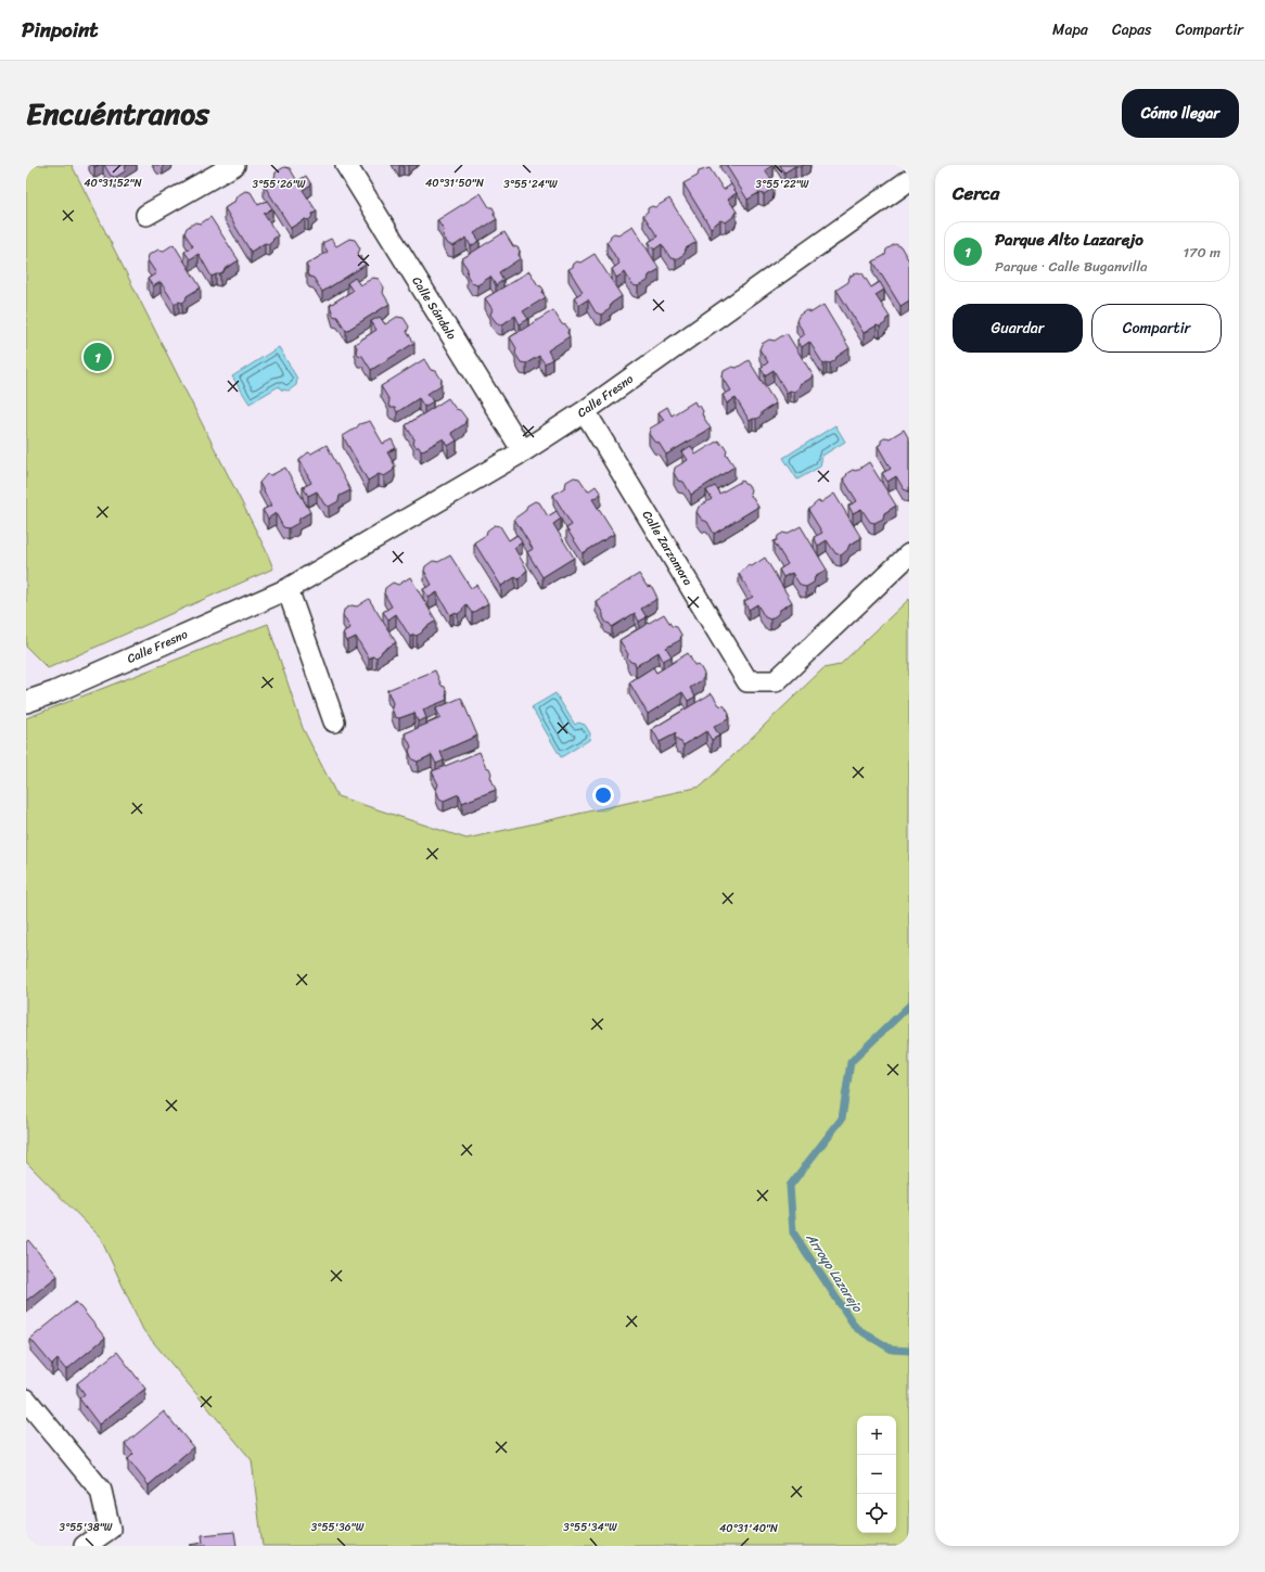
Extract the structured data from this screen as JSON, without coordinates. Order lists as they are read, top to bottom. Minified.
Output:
{"streets":{"street":["Calle Sándalo","Calle Fresno","Calle Zarzamora"]},"crossings":[["Calle Sándalo","Calle Fresno"],["Calle Fresno","Calle Zarzamora"]],"water":["Arroyo Lazarejo"],"page":{"header":"Pinpoint","nav":["Mapa","Capas","Compartir"],"title":"Encuéntranos","buttons":["Cómo llegar",["Guardar","Compartir"]],"heading":"Cerca","list":[{"mark":"1","name":"Parque Alto Lazarejo","note":"Parque · Calle Buganvilla","value":"170 m"}],"pins":"1","map_buttons":["+","−"]},"coordinates":["40°31'52\"N","40°31'50\"N","3°55'26\"W","3°55'24\"W","3°55'22\"W","3°55'38\"W","3°55'36\"W","3°55'34\"W","40°31'40\"N"]}
